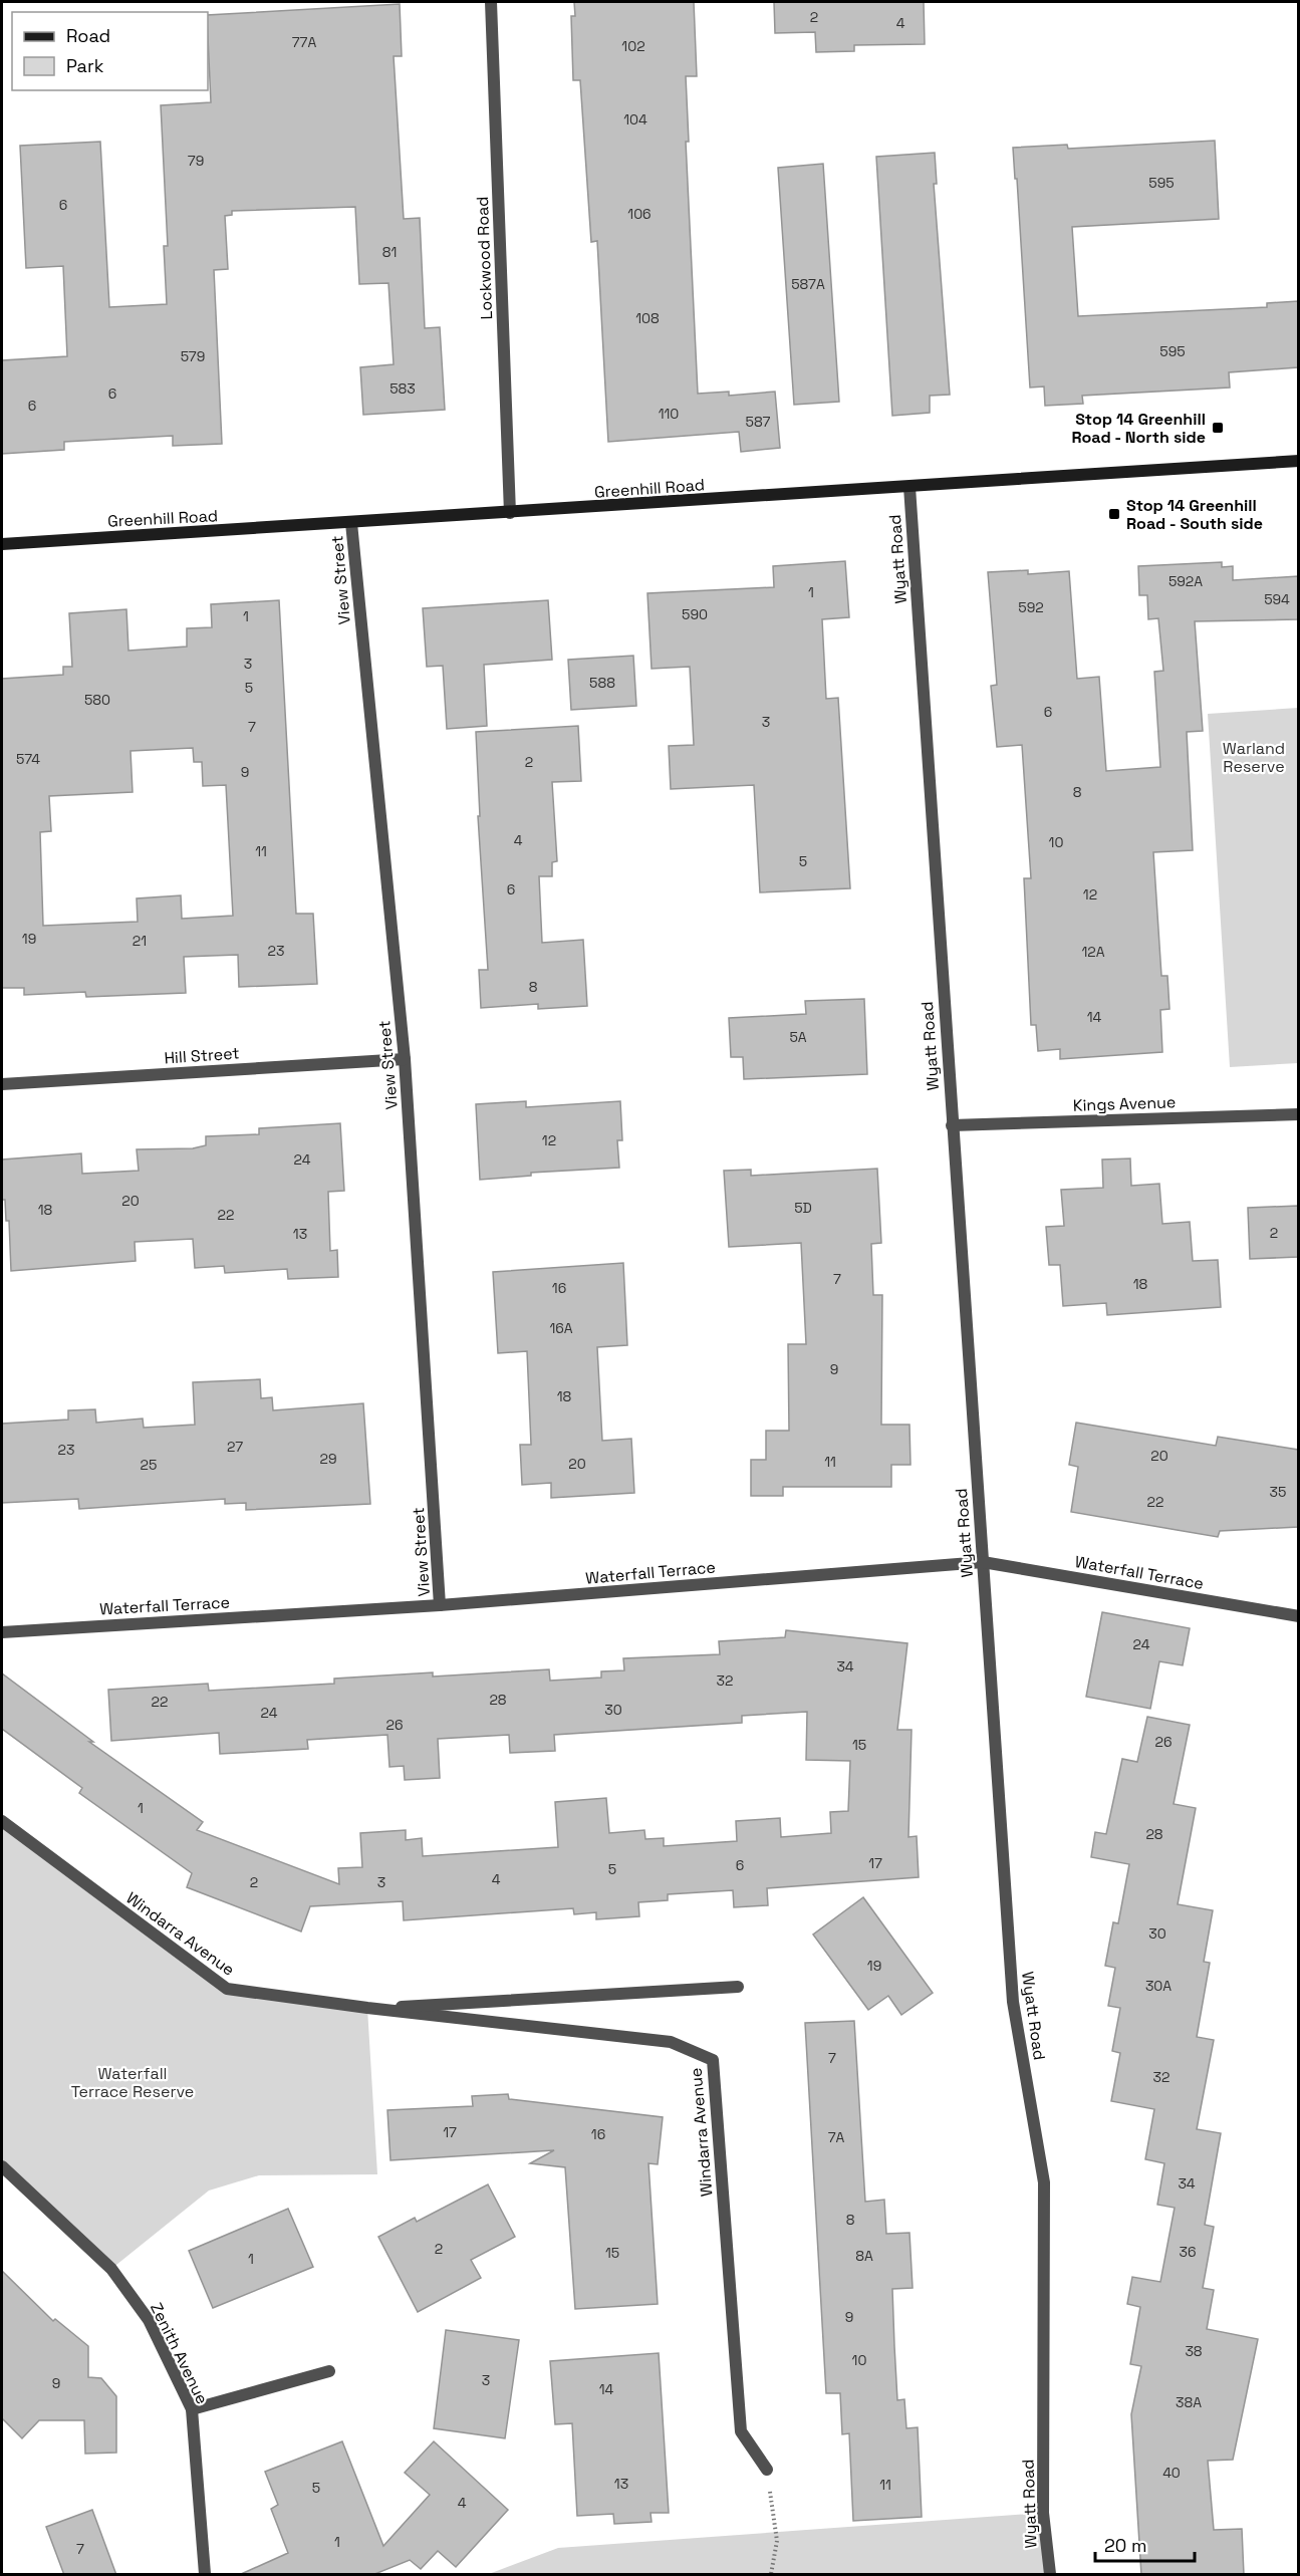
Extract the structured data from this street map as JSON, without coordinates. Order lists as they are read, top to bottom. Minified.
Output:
{"streets":{"main road":["Greenhill Road"],"street":["Lockwood Road","Wyatt Road","View Street","Hill Street","Kings Avenue","Waterfall Terrace","Windarra Avenue","Zenith Avenue"]},"crossings":[["Lockwood Road","Greenhill Road"],["Greenhill Road","Wyatt Road"],["Greenhill Road","View Street"],["Wyatt Road","Kings Avenue"],["Wyatt Road","Waterfall Terrace"],["View Street","Hill Street"],["View Street","Waterfall Terrace"]],"parks":["Warland Reserve","Waterfall Terrace Reserve"],"places":{"transit":["Stop 14 Greenhill Road - North side","Stop 14 Greenhill Road - South side"]},"house_numbers":["2","4","77A","102","104","79","595","6","106","81","587A","108","595","579","583","6","6","110","587","592A","1","594","592","590","1","3","588","5","580","6","3","7","574","2","9","8","4","10","11","5","6","12","19","21","23","12A","8","14","5A","12","24","20","5D","18","22","2","13","7","18","16","16A","9","18","27","23","20","29","11","20","25","35","22","24","34","32","28","22","30","24","26","26","15","1","28","17","6","5","4","2","3","30","19","30A","7","32","17","16","7A","34","8","2","36","15","8A","1","9","38","10","3","9","14","38A","40","13","11","5","4","1","7"],"legend":["Road","Park"],"scale_bar":"20 m"}
